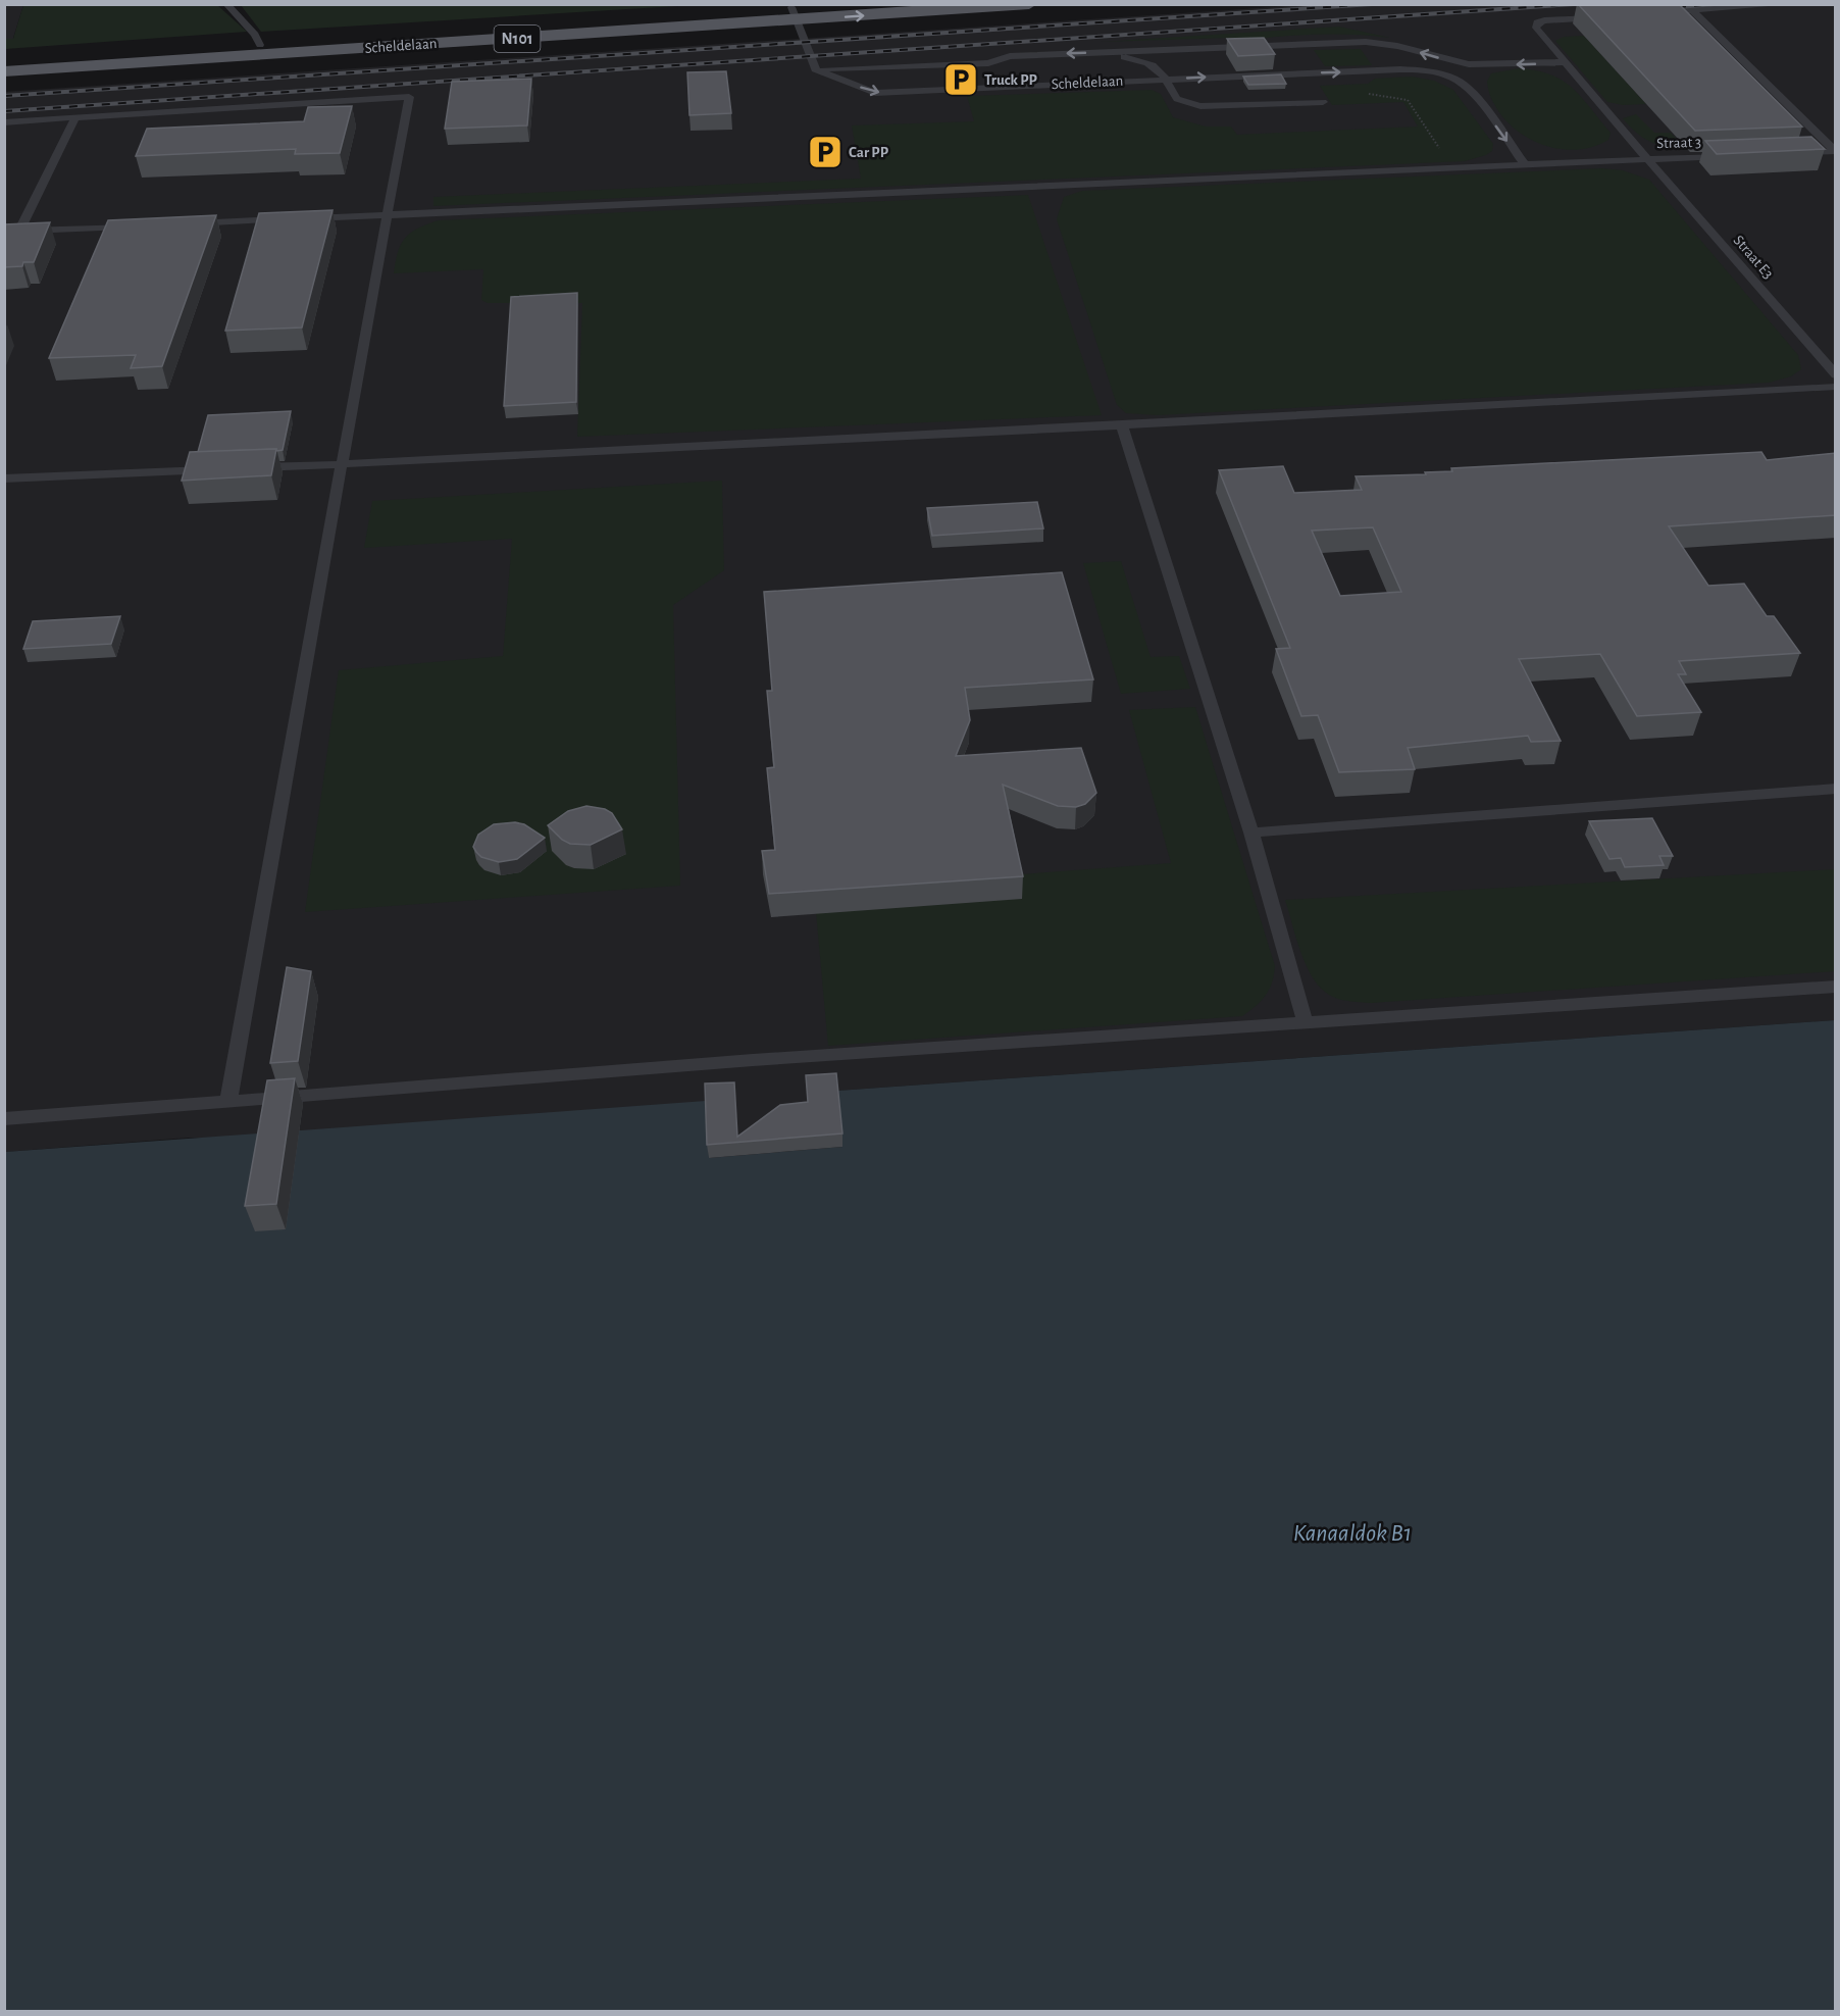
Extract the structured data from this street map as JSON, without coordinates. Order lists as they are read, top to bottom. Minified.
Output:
{"streets":{"main road":["N101","Scheldelaan"],"lane":["Straat 3","Straat E3"]},"crossings":[["Straat 3","Straat E3"]],"one_way":["Scheldelaan"],"water":["Kanaaldok B1"],"places":{"parking":["Truck PP","Car PP"]}}
